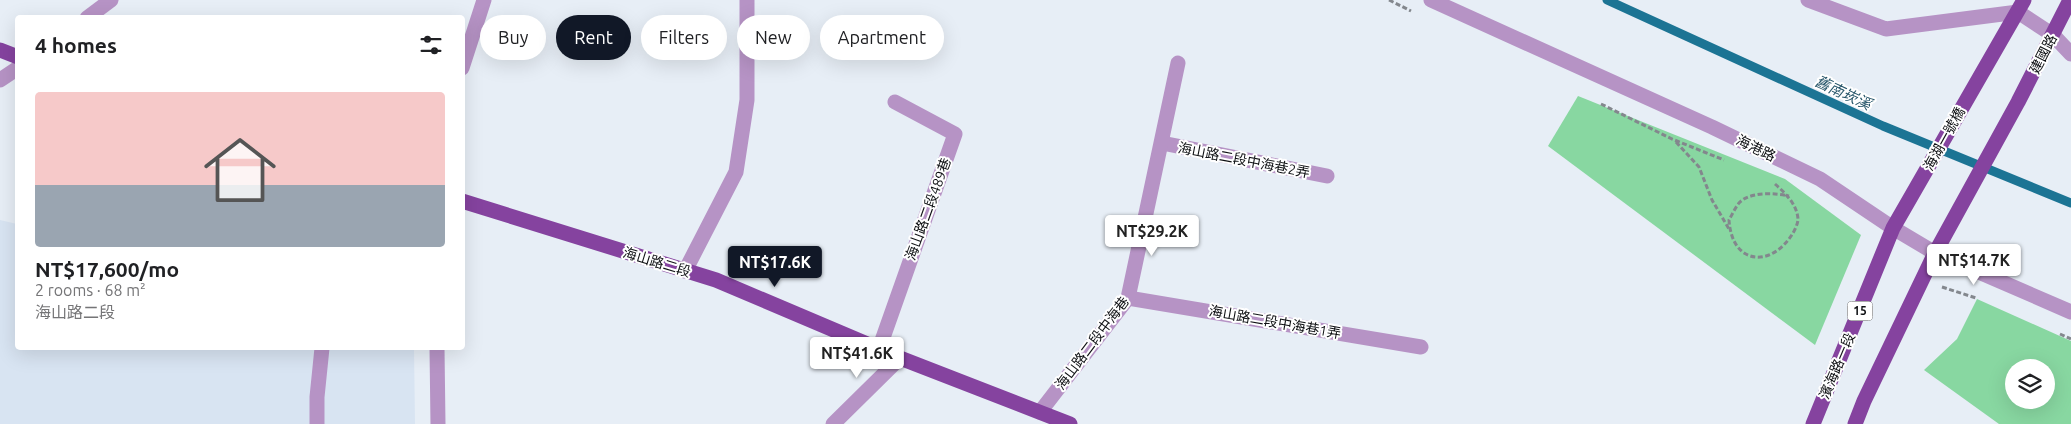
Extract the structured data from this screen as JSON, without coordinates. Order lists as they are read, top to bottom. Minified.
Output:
{"streets":{"main road":["建國路","海湖一號橋","海山路二段","15","濱海路一段"],"street":["海港路","海山路二段中海巷2弄","海山路二段489巷","海山路二段中海巷1弄","海山路二段中海巷"]},"crossings":[["建國路","海港路"],["海湖一號橋","濱海路一段"],["海港路","濱海路一段"],["海山路二段中海巷2弄","海山路二段中海巷"],["海山路二段489巷","海山路二段"],["海山路二段","海山路二段中海巷"],["海山路二段中海巷1弄","海山路二段中海巷"]],"water":["舊南崁溪"],"page":{"chip":["Buy","Rent","Filters","New","Apartment"],"heading":"4 homes","list":[{"name":"NT$17,600/mo","note":"2 rooms · 68 m² · 海山路二段"}],"price":["NT$29.2K","NT$14.7K","NT$17.6K","NT$41.6K"]}}
